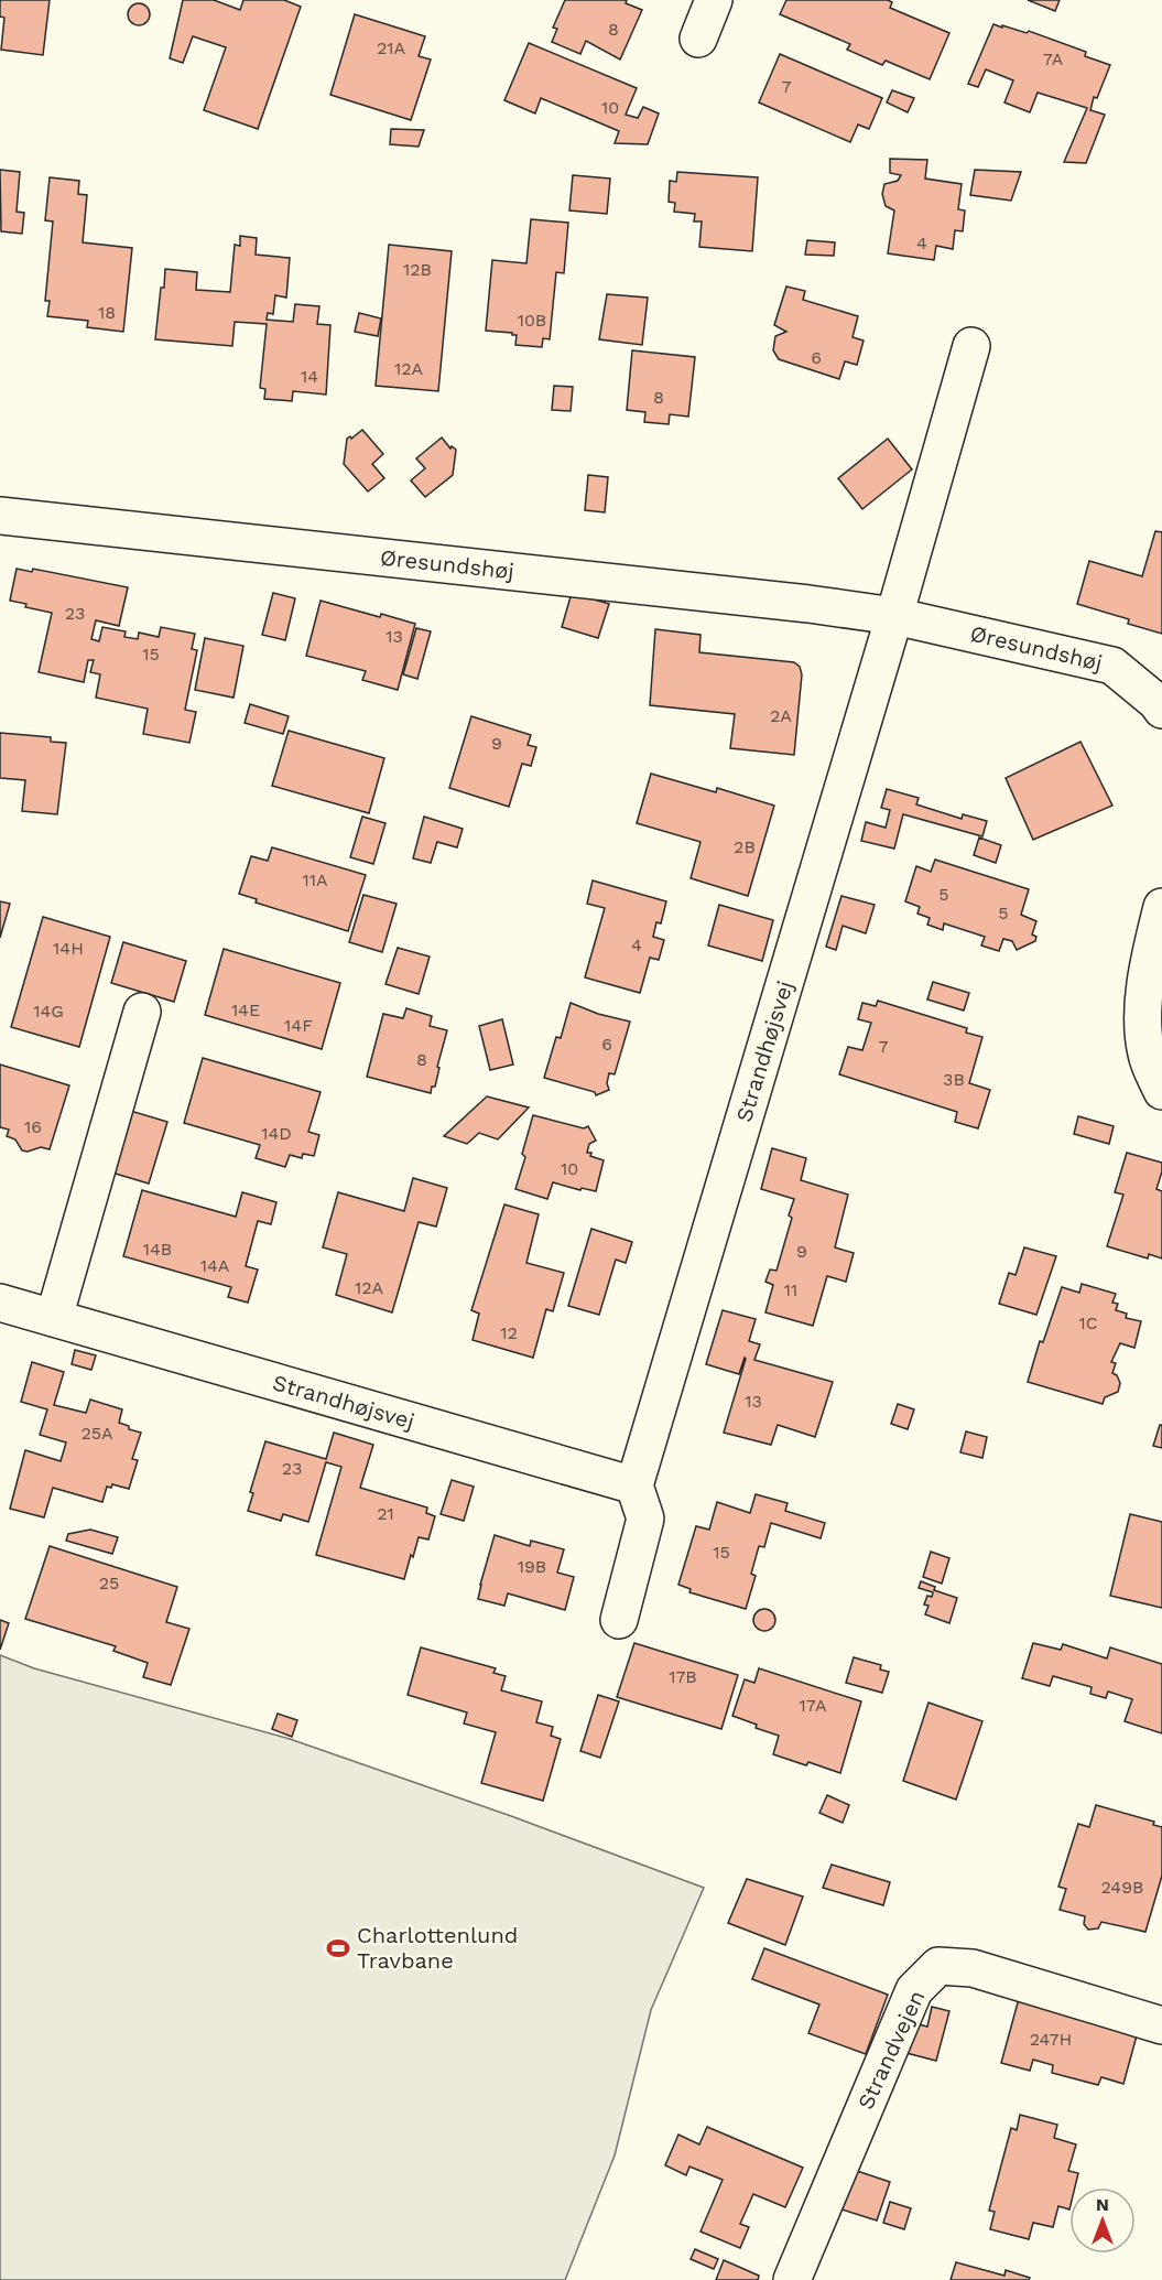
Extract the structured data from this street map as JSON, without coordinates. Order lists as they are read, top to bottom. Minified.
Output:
{"streets":{"street":["Øresundshøj","Strandhøjsvej","Strandvejen"]},"crossings":[["Øresundshøj","Strandhøjsvej"]],"places":{"sports":["Charlottenlund Travbane"]},"house_numbers":["8","21A","7A","7","10","4","12B","18","10B","6","12A","14","8","23","13","15","2A","9","2B","11A","5","5","4","14H","14E","14G","14F","6","7","8","3B","16","14D","10","14B","9","14A","12A","11","1C","12","13","25A","23","21","15","19B","25","17B","17A","249B","247H"],"north":"top"}
